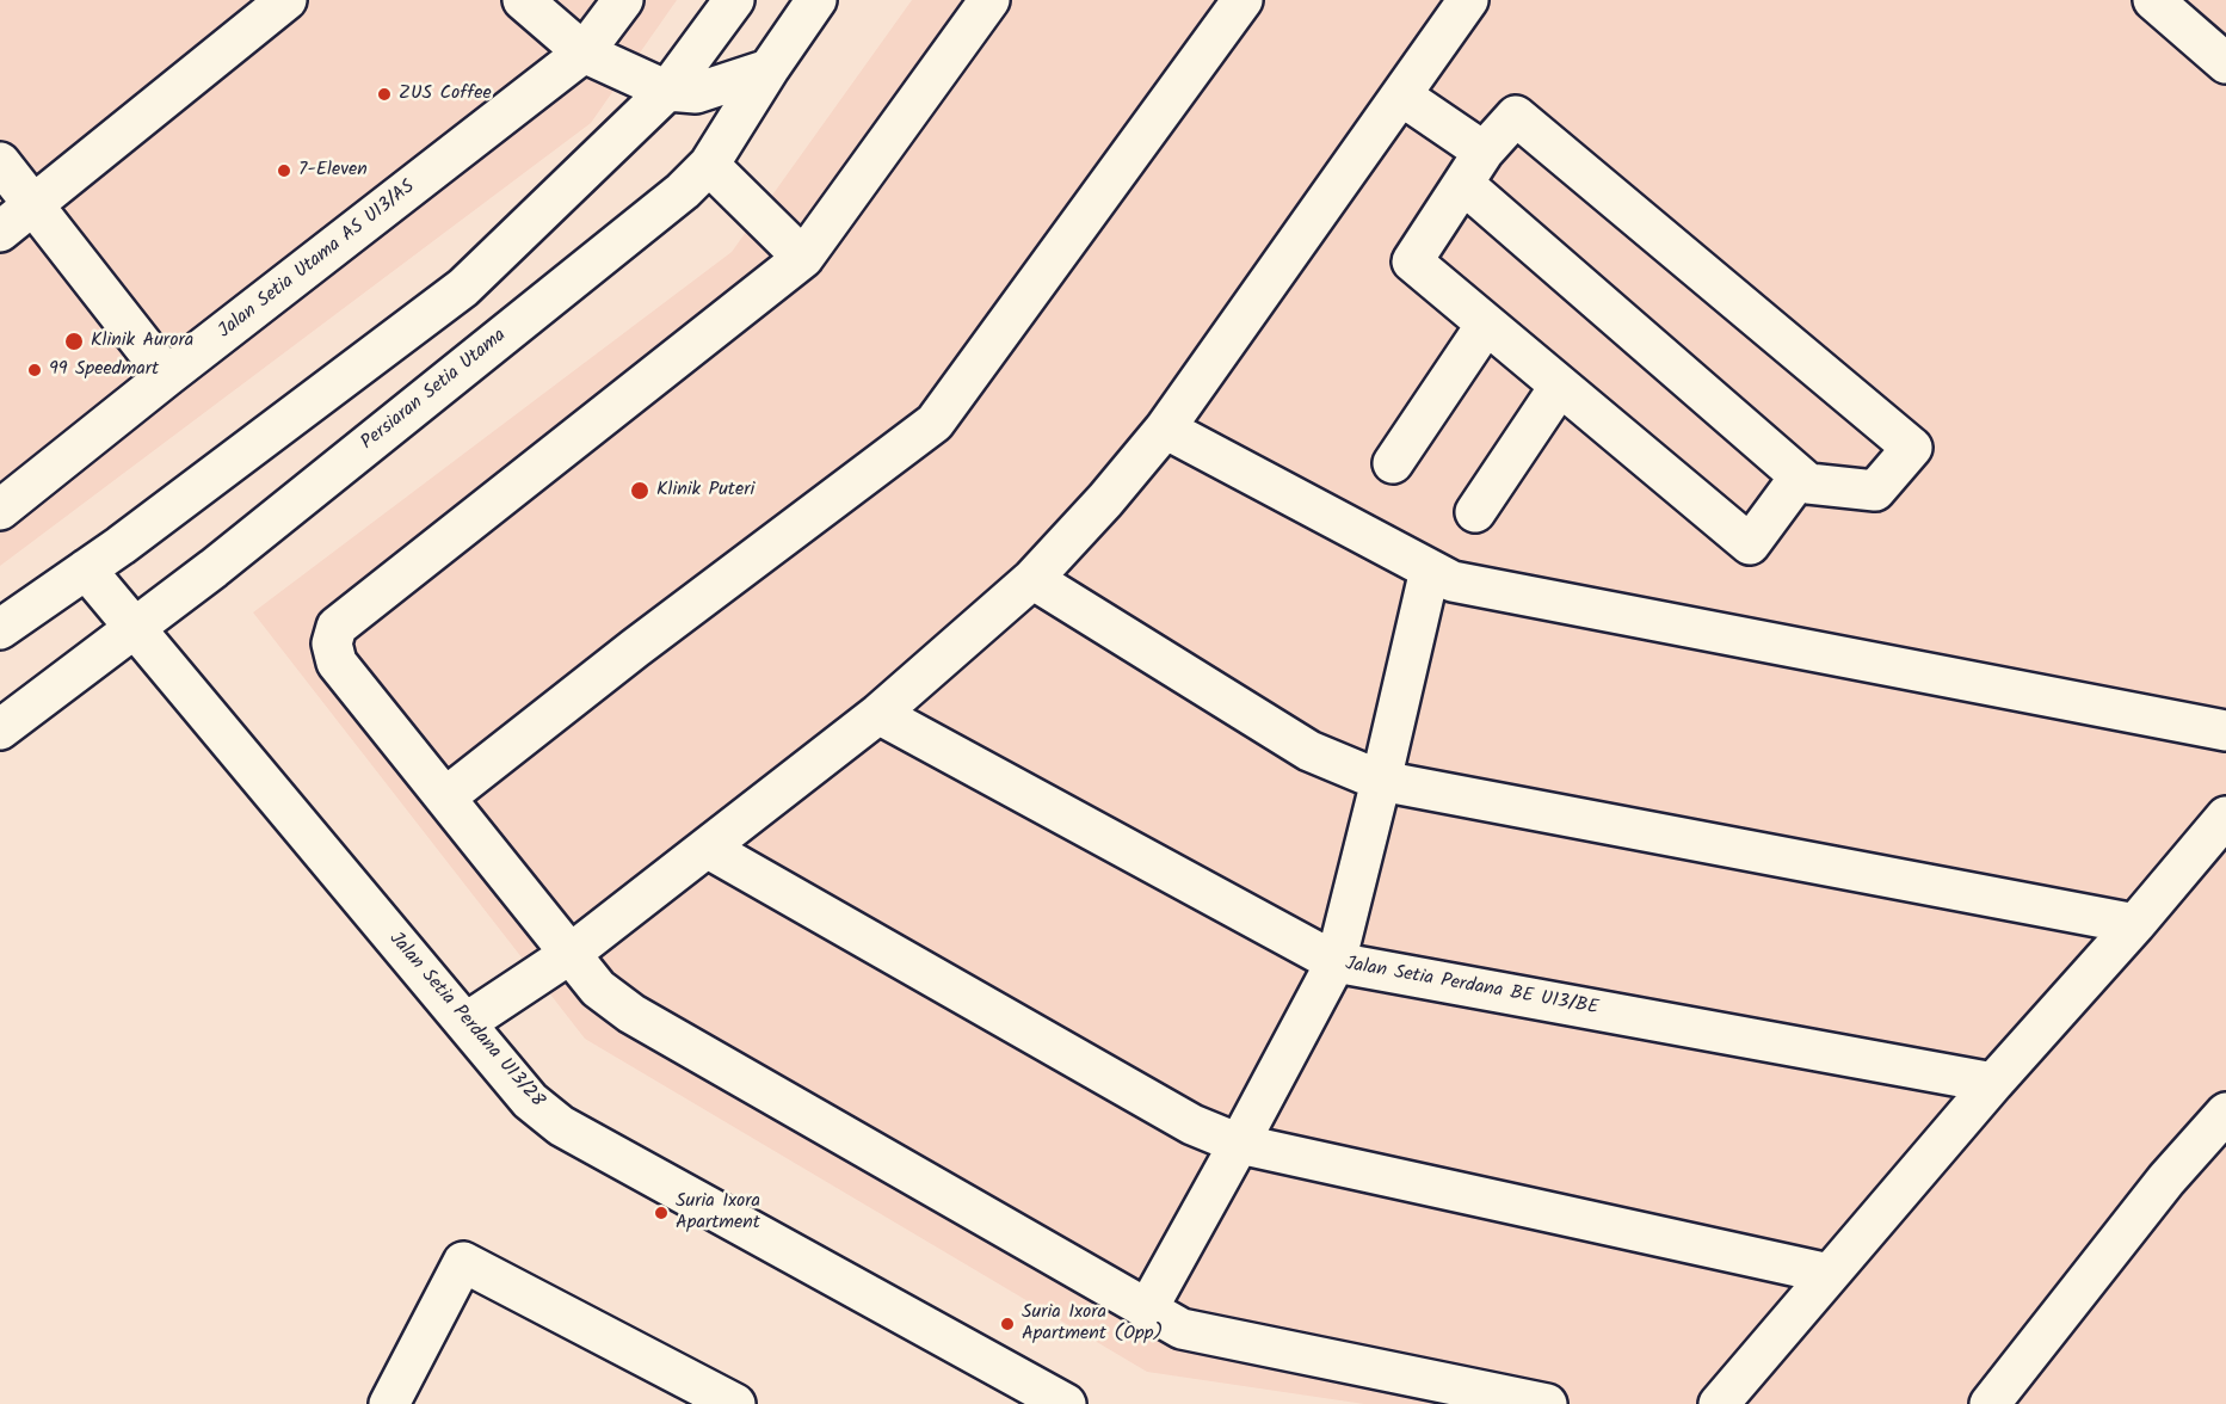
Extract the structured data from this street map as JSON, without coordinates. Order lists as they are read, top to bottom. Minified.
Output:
{"streets":{"street":["Jalan Setia Utama AS U13/AS","Persiaran Setia Utama","Jalan Setia Perdana BE U13/BE","Jalan Setia Perdana U13/28"]},"crossings":[["Persiaran Setia Utama","Jalan Setia Perdana U13/28"]],"places":["ZUS Coffee","7-Eleven","Klinik Aurora","99 Speedmart","Klinik Puteri","Suria Ixora Apartment","Suria Ixora Apartment (Opp)"]}
